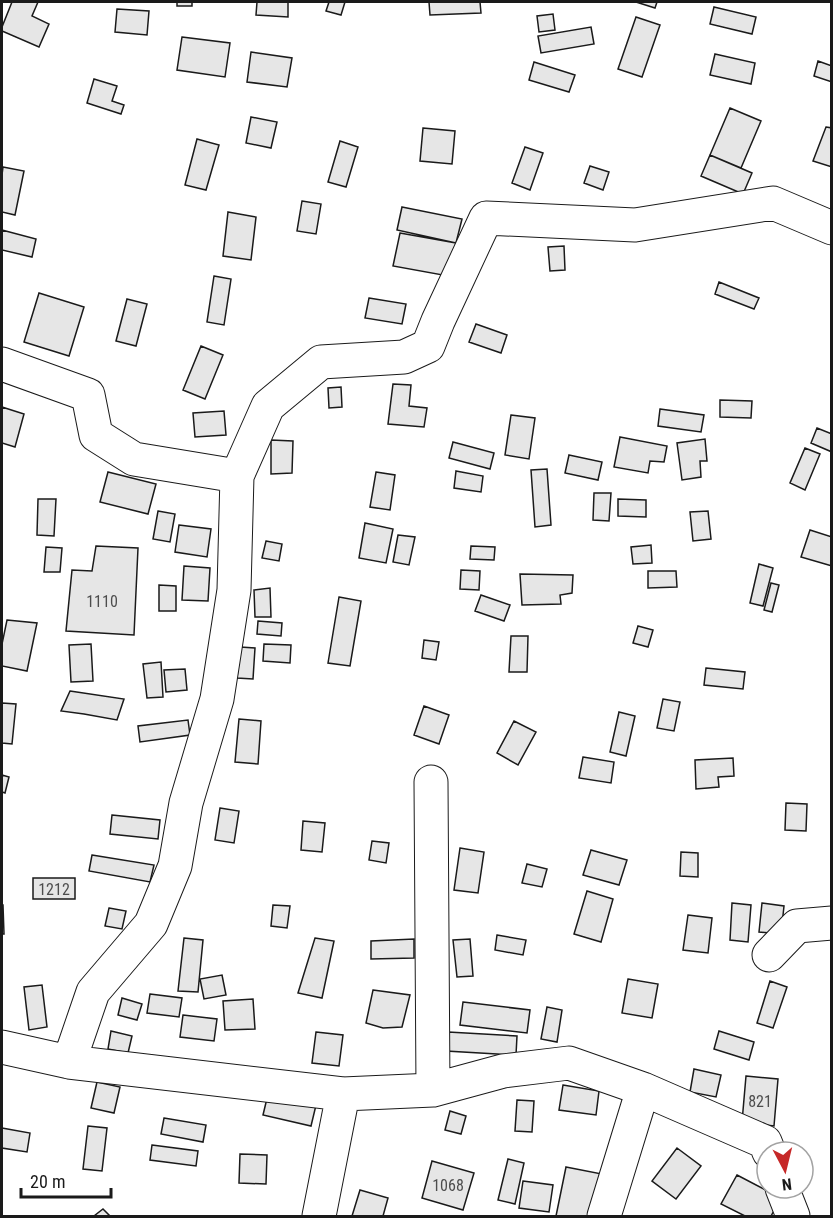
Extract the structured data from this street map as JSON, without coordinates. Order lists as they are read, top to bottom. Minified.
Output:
{"house_numbers":["1110","1212","821","1068"],"scale_bar":"20 m","north":"bottom"}
